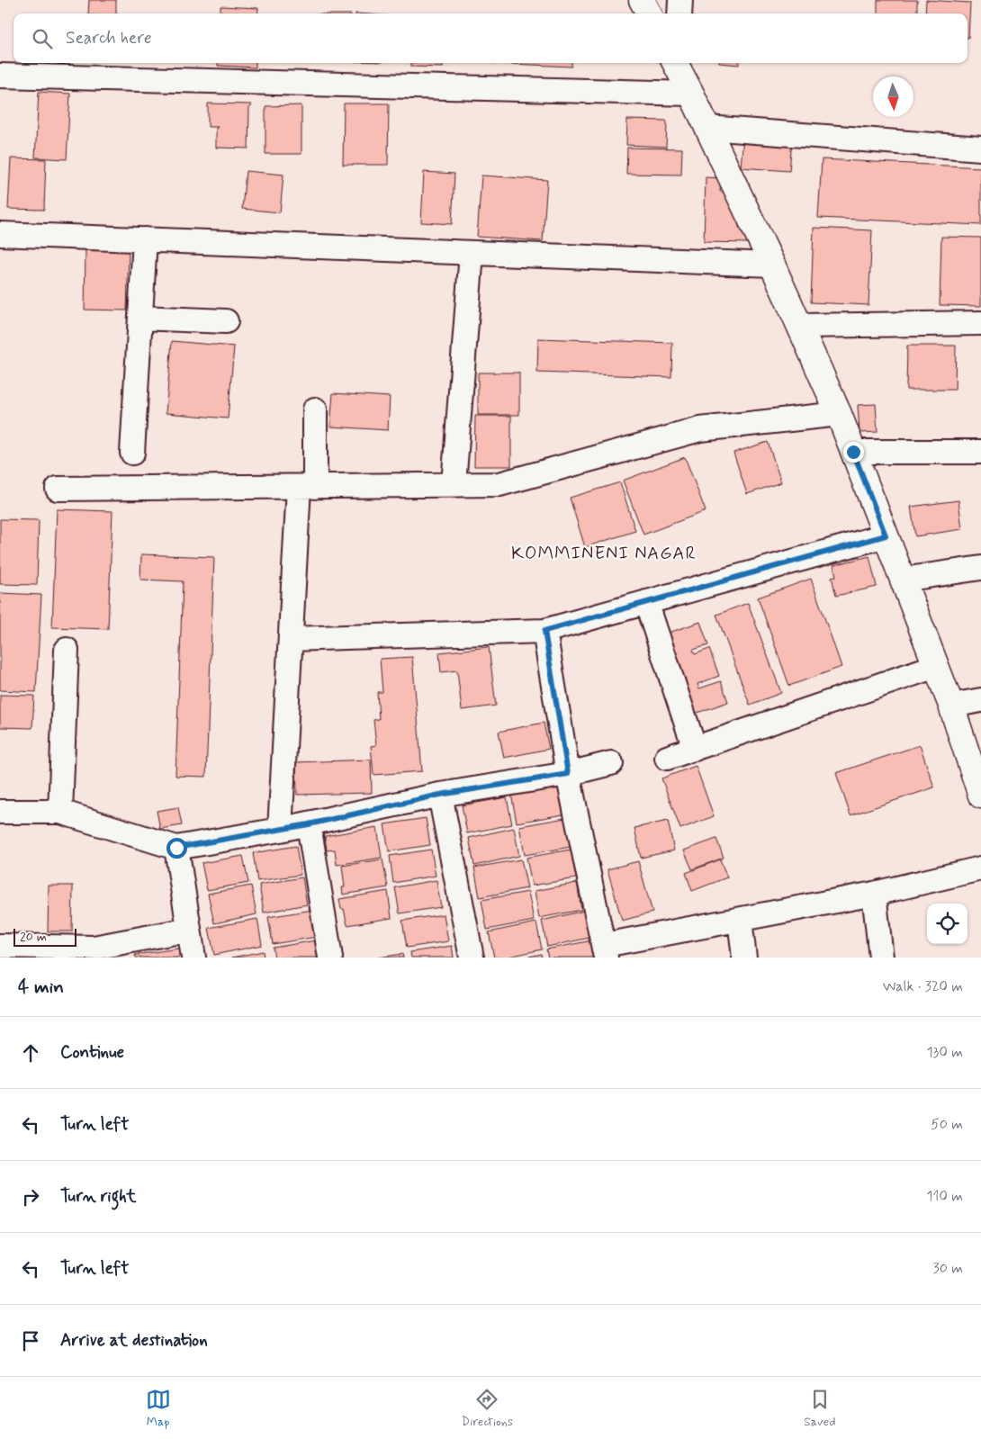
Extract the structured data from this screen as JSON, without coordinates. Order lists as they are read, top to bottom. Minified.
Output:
{"districts":["KOMMINENI NAGAR"],"scale_bar":"20 m","north":"bottom","page":{"search":"Search here","scale":"20 m","heading":["4 min","Walk · 320 m"],"list":[["Continue","130 m"],["Turn left","50 m"],["Turn right","110 m"],["Turn left","30 m"],"Arrive at destination"],"nav":["Map","Directions","Saved"]}}
